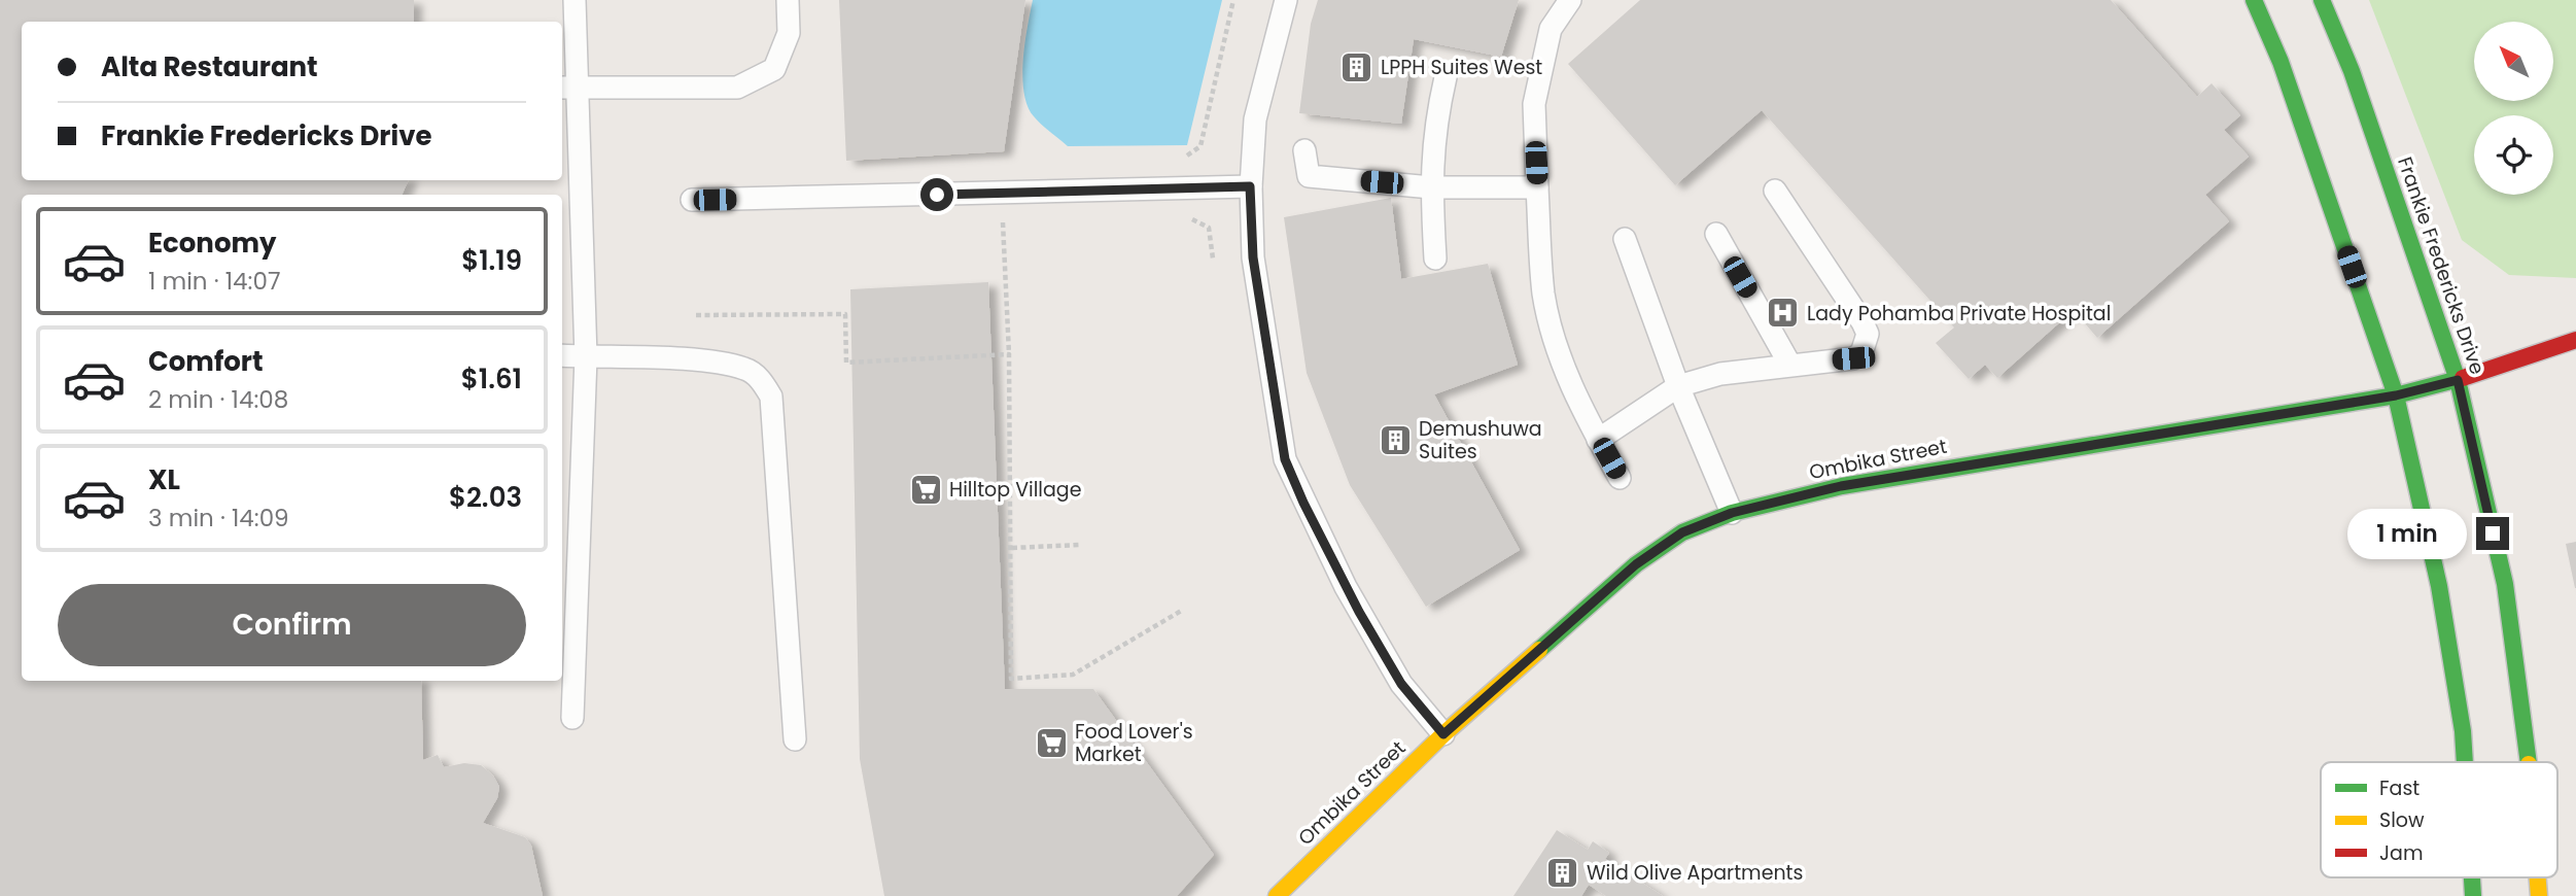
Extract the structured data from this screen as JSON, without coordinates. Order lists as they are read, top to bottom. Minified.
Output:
{"streets":{"main road":["Frankie Fredericks Drive","Ombika Street"]},"crossings":[["Frankie Fredericks Drive","Ombika Street"]],"places":{"building":["LPPH Suites West","Demushuwa Suites","Wild Olive Apartments"],"hospital":["Lady Pohamba Private Hospital"],"supermarket":["Hilltop Village","Food Lover's Market"]},"legend":["Fast","Slow","Jam"],"north":"top left","page":{"banner":["Alta Restaurant","Frankie Fredericks Drive"],"list":[{"name":"Economy","note":"1 min · 14:07","value":"$1.19"},{"name":"Comfort","note":"2 min · 14:08","value":"$1.61"},{"name":"XL","note":"3 min · 14:09","value":"$2.03"}],"bubble":"1 min","buttons":"Confirm"}}
